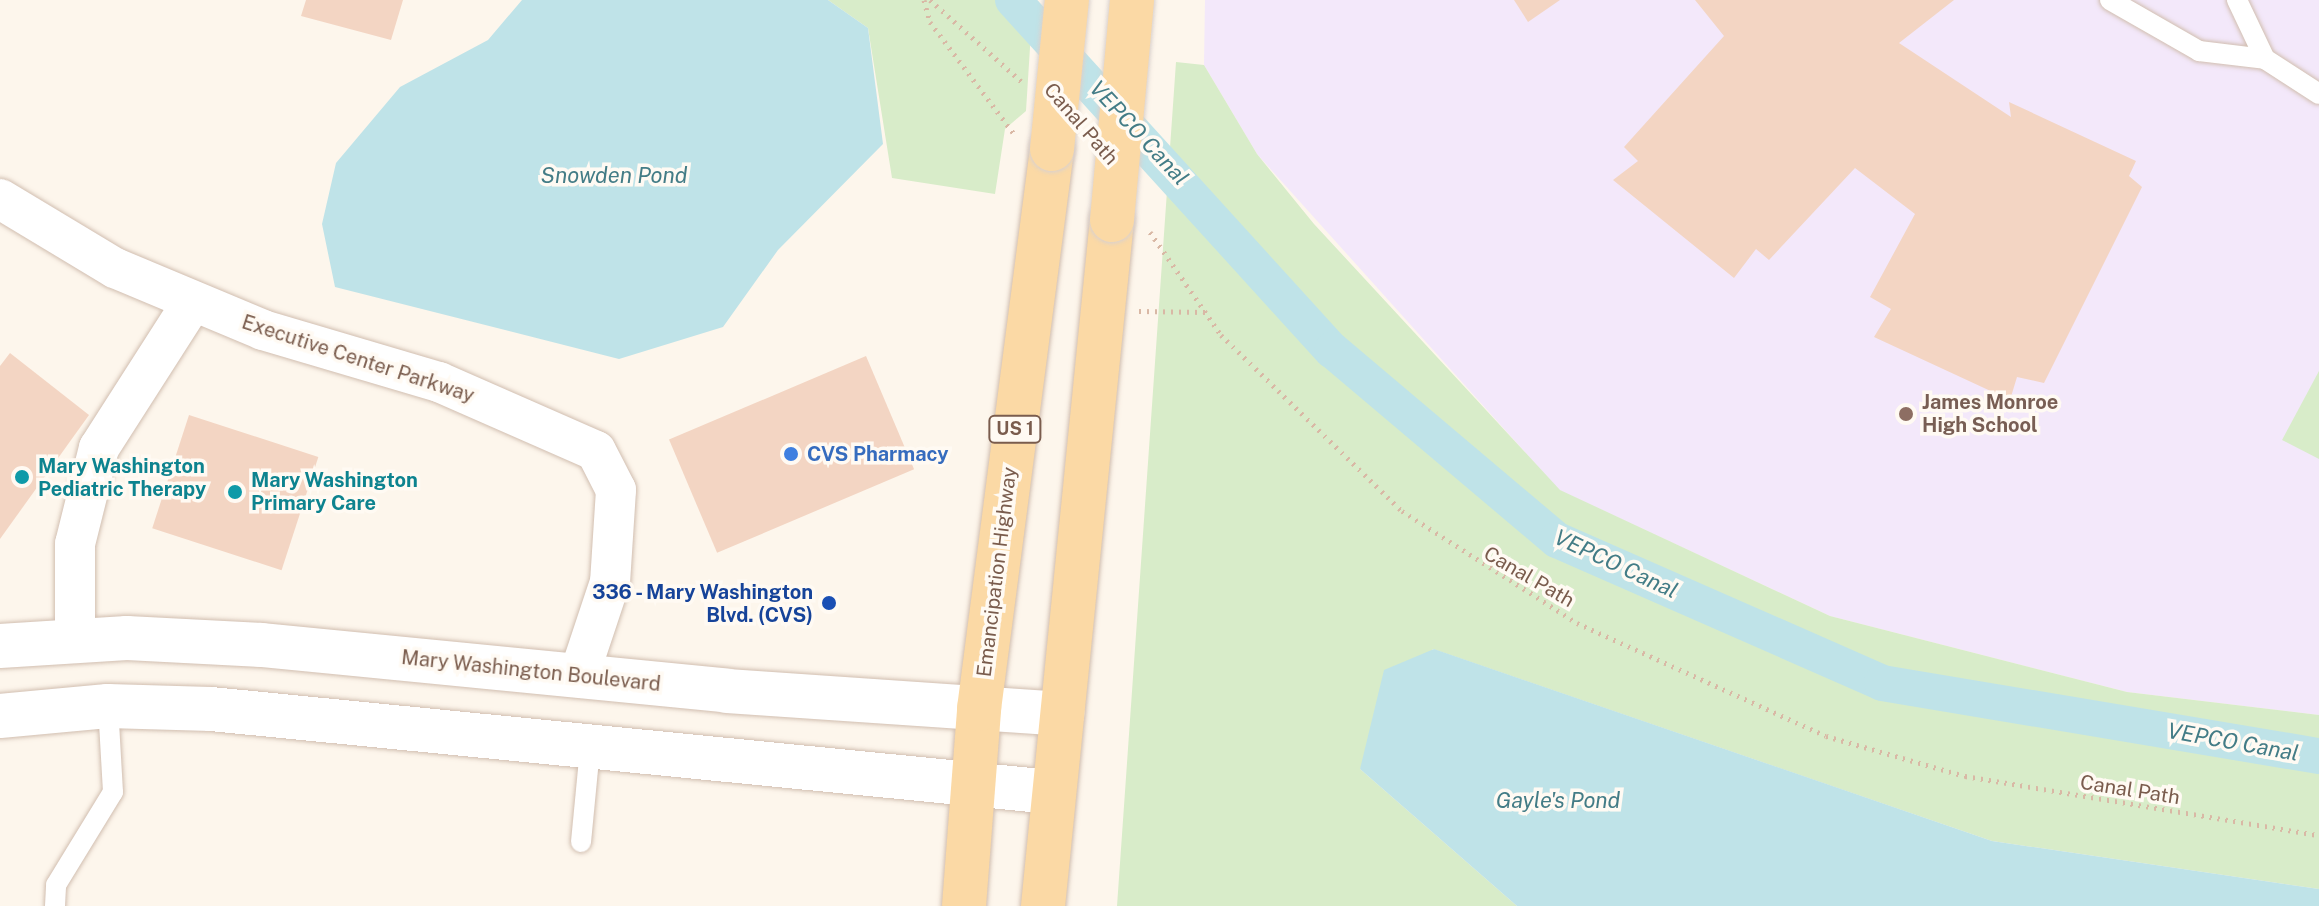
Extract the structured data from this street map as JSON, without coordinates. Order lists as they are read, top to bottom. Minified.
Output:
{"streets":{"main road":["US 1","Emancipation Highway"],"street":["Executive Center Parkway","Mary Washington Boulevard"],"path":["Canal Path"]},"crossings":[["Executive Center Parkway","Mary Washington Boulevard"],["Emancipation Highway","Mary Washington Boulevard"]],"water":["VEPCO Canal","Snowden Pond","Gayle's Pond"],"places":["James Monroe High School","CVS Pharmacy","Mary Washington Pediatric Therapy","Mary Washington Primary Care","336 - Mary Washington Blvd. (CVS)"]}
